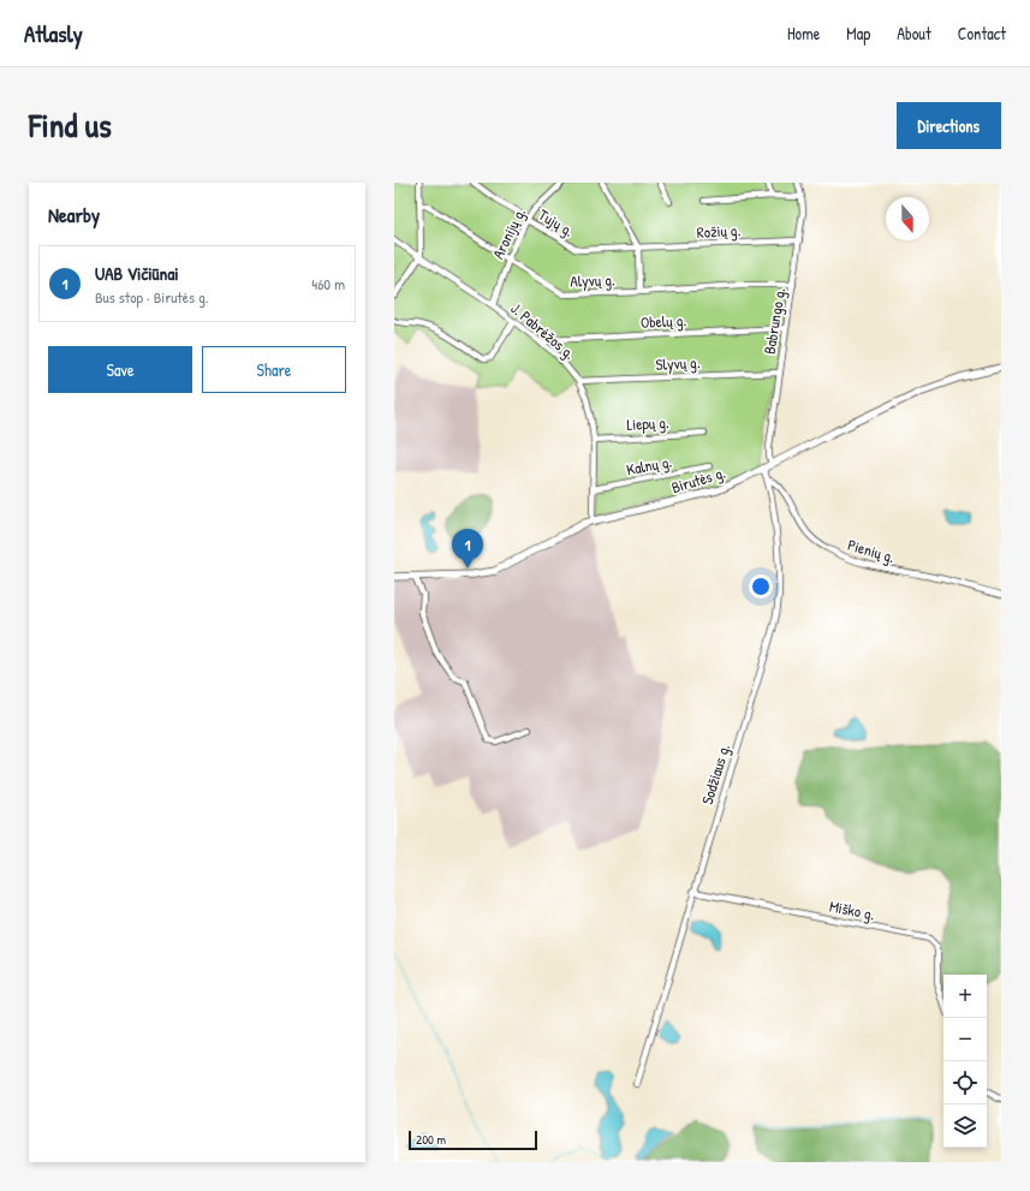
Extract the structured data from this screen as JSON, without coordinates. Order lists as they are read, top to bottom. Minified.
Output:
{"streets":{"main road":["Birutės g."],"street":["Tujų g.","Rožių g.","Aronijų g.","Alyvų g.","Obelų g.","Babrungo g.","J. Pabrėžos g.","Slyvų g.","Liepų g.","Kalnų g.","Pienių g.","Sodžiaus g.","Miško g."]},"crossings":[["Tujų g.","Rožių g."],["Tujų g.","Aronijų g."],["Rožių g.","Babrungo g."],["Aronijų g.","Alyvų g."],["Aronijų g.","J. Pabrėžos g."],["Alyvų g.","Babrungo g."],["Obelų g.","Babrungo g."],["Obelų g.","J. Pabrėžos g."],["Babrungo g.","Slyvų g."],["Babrungo g.","Birutės g."],["J. Pabrėžos g.","Slyvų g."],["J. Pabrėžos g.","Liepų g."],["J. Pabrėžos g.","Kalnų g."],["J. Pabrėžos g.","Birutės g."],["Birutės g.","Sodžiaus g."],["Pienių g.","Sodžiaus g."],["Sodžiaus g.","Miško g."]],"scale_bar":"200 m","north":"bottom","page":{"header":"Atlasly","nav":["Home","Map","About","Contact"],"title":"Find us","buttons":["Directions",["Save","Share"]],"heading":"Nearby","list":[{"mark":"1","name":"UAB Vičiūnai","note":"Bus stop · Birutės g.","value":"460 m"}],"pins":"1","map_buttons":["+","−"],"scale":"200 m"}}
